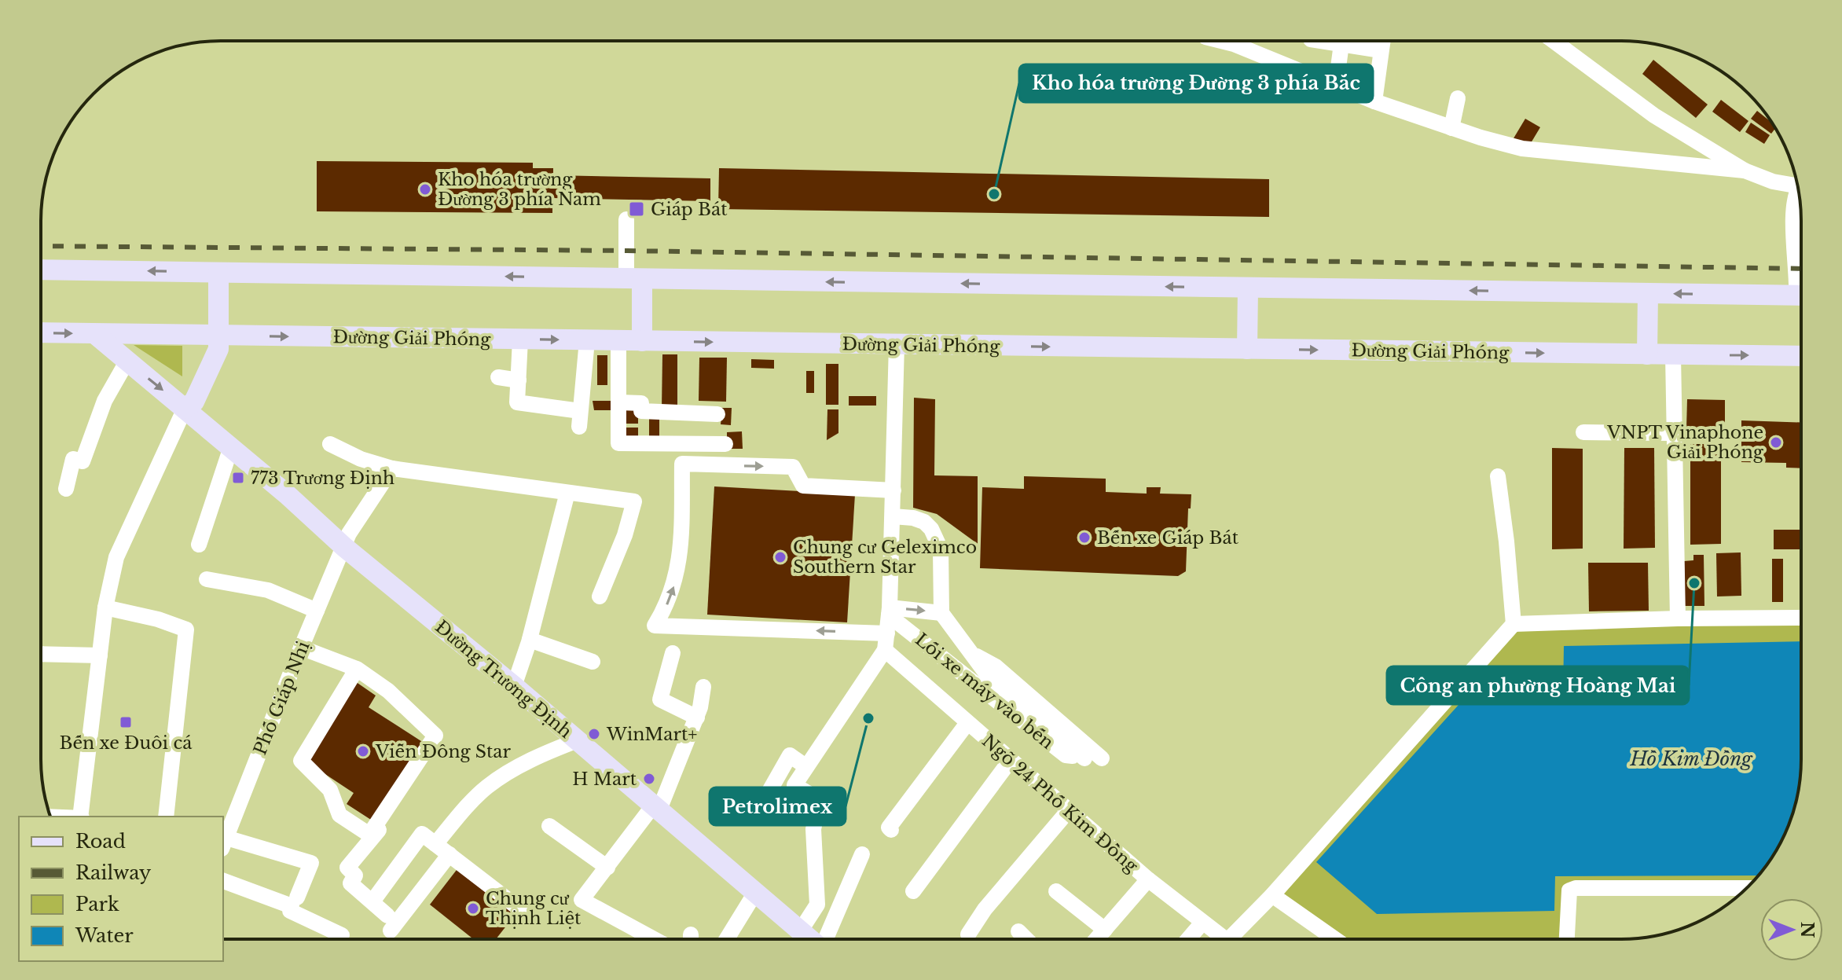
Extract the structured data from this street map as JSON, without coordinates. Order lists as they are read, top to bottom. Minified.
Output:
{"streets":{"main road":["Đường Giải Phóng","Đường Trương Định"],"street":["Lối xe máy vào bến","Phố Giáp Nhị","Ngõ 24 Phố Kim Đồng"]},"crossings":[["Đường Giải Phóng","Đường Trương Định"],["Đường Trương Định","Phố Giáp Nhị"]],"water":["Hồ Kim Đồng"],"places":{"other":["Kho hóa trường Đường 3 phía Nam","Kho hóa trường Đường 3 phía Bắc","VNPT Vinaphone Giải Phóng","Bến xe Giáp Bát","Chung cư Geleximco Southern Star","Công an phường Hoàng Mai","Petrolimex","WinMart+","Viễn Đông Star","H Mart","Chung cư Thịnh Liệt"],"transit":["Giáp Bát","773 Trương Định","Bến xe Đuôi cá"]},"legend":["Road","Railway","Park","Water"],"north":"right"}
